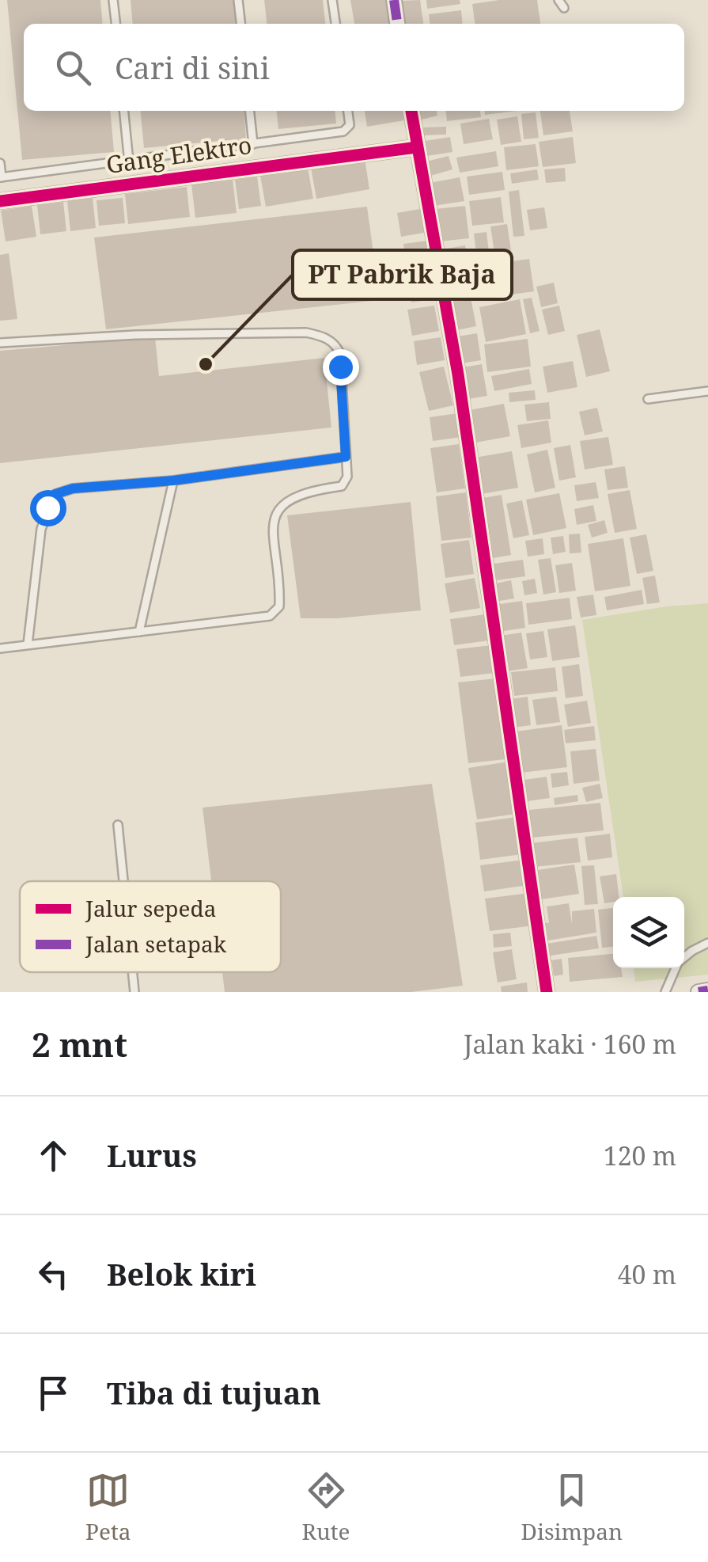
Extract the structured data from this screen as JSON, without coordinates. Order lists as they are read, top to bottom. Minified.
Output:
{"streets":{"lane":["Gang Elektro"]},"places":["PT Pabrik Baja"],"legend":["Jalur sepeda","Jalan setapak"],"page":{"search":"Cari di sini","heading":["2 mnt","Jalan kaki · 160 m"],"list":[["Lurus","120 m"],["Belok kiri","40 m"],"Tiba di tujuan"],"nav":["Peta","Rute","Disimpan"]}}
